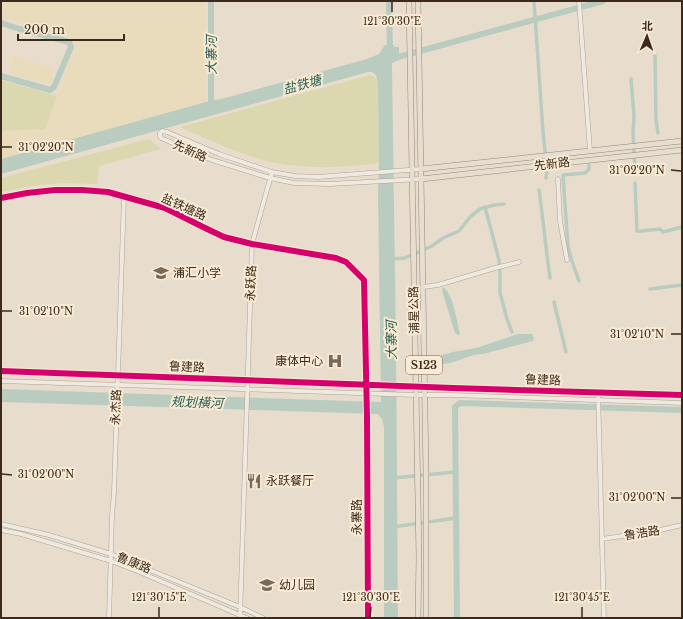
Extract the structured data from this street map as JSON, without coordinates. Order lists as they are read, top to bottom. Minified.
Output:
{"streets":{"main road":["先新路","浦星公路","S123"],"street":["盐铁塘路","永跃路","鲁建路","永杰路","永寨路","鲁浩路","鲁康路"]},"crossings":[["先新路","永跃路"],["先新路","浦星公路"],["盐铁塘路","永跃路"],["盐铁塘路","鲁建路"],["盐铁塘路","永杰路"],["永跃路","鲁建路"],["永跃路","鲁康路"],["浦星公路","鲁建路"],["鲁建路","永杰路"],["鲁建路","永寨路"],["永杰路","鲁康路"]],"water":["大寨河","盐铁塘","规划横河"],"places":{"school or university":["浦汇小学","幼儿园"],"hospital":["康体中心"],"restaurant":["永跃餐厅"]},"scale_bar":"200 m","north":"top","coordinates":["121°30'30\"E","31°02'20\"N","31°02'10\"N","31°02'00\"N","121°30'15\"E","121°30'45\"E"]}
